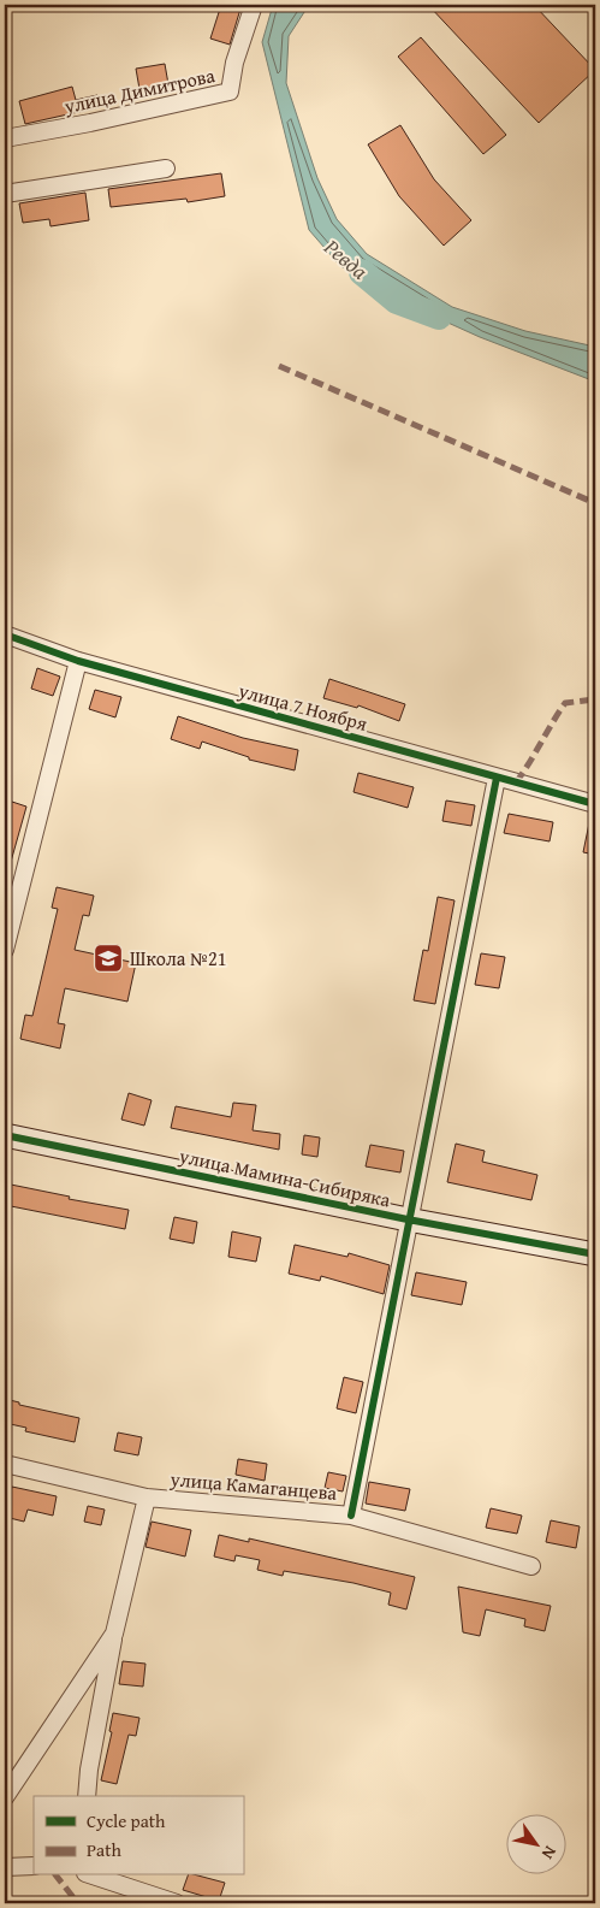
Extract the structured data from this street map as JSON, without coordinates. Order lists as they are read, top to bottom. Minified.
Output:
{"streets":{"street":["улица Димитрова","улица 7 Ноября","улица Мамина-Сибиряка","улица Камаганцева"]},"water":["Ревда"],"places":{"school or university":["Школа №21"]},"legend":["Cycle path","Path"],"north":"bottom right"}
